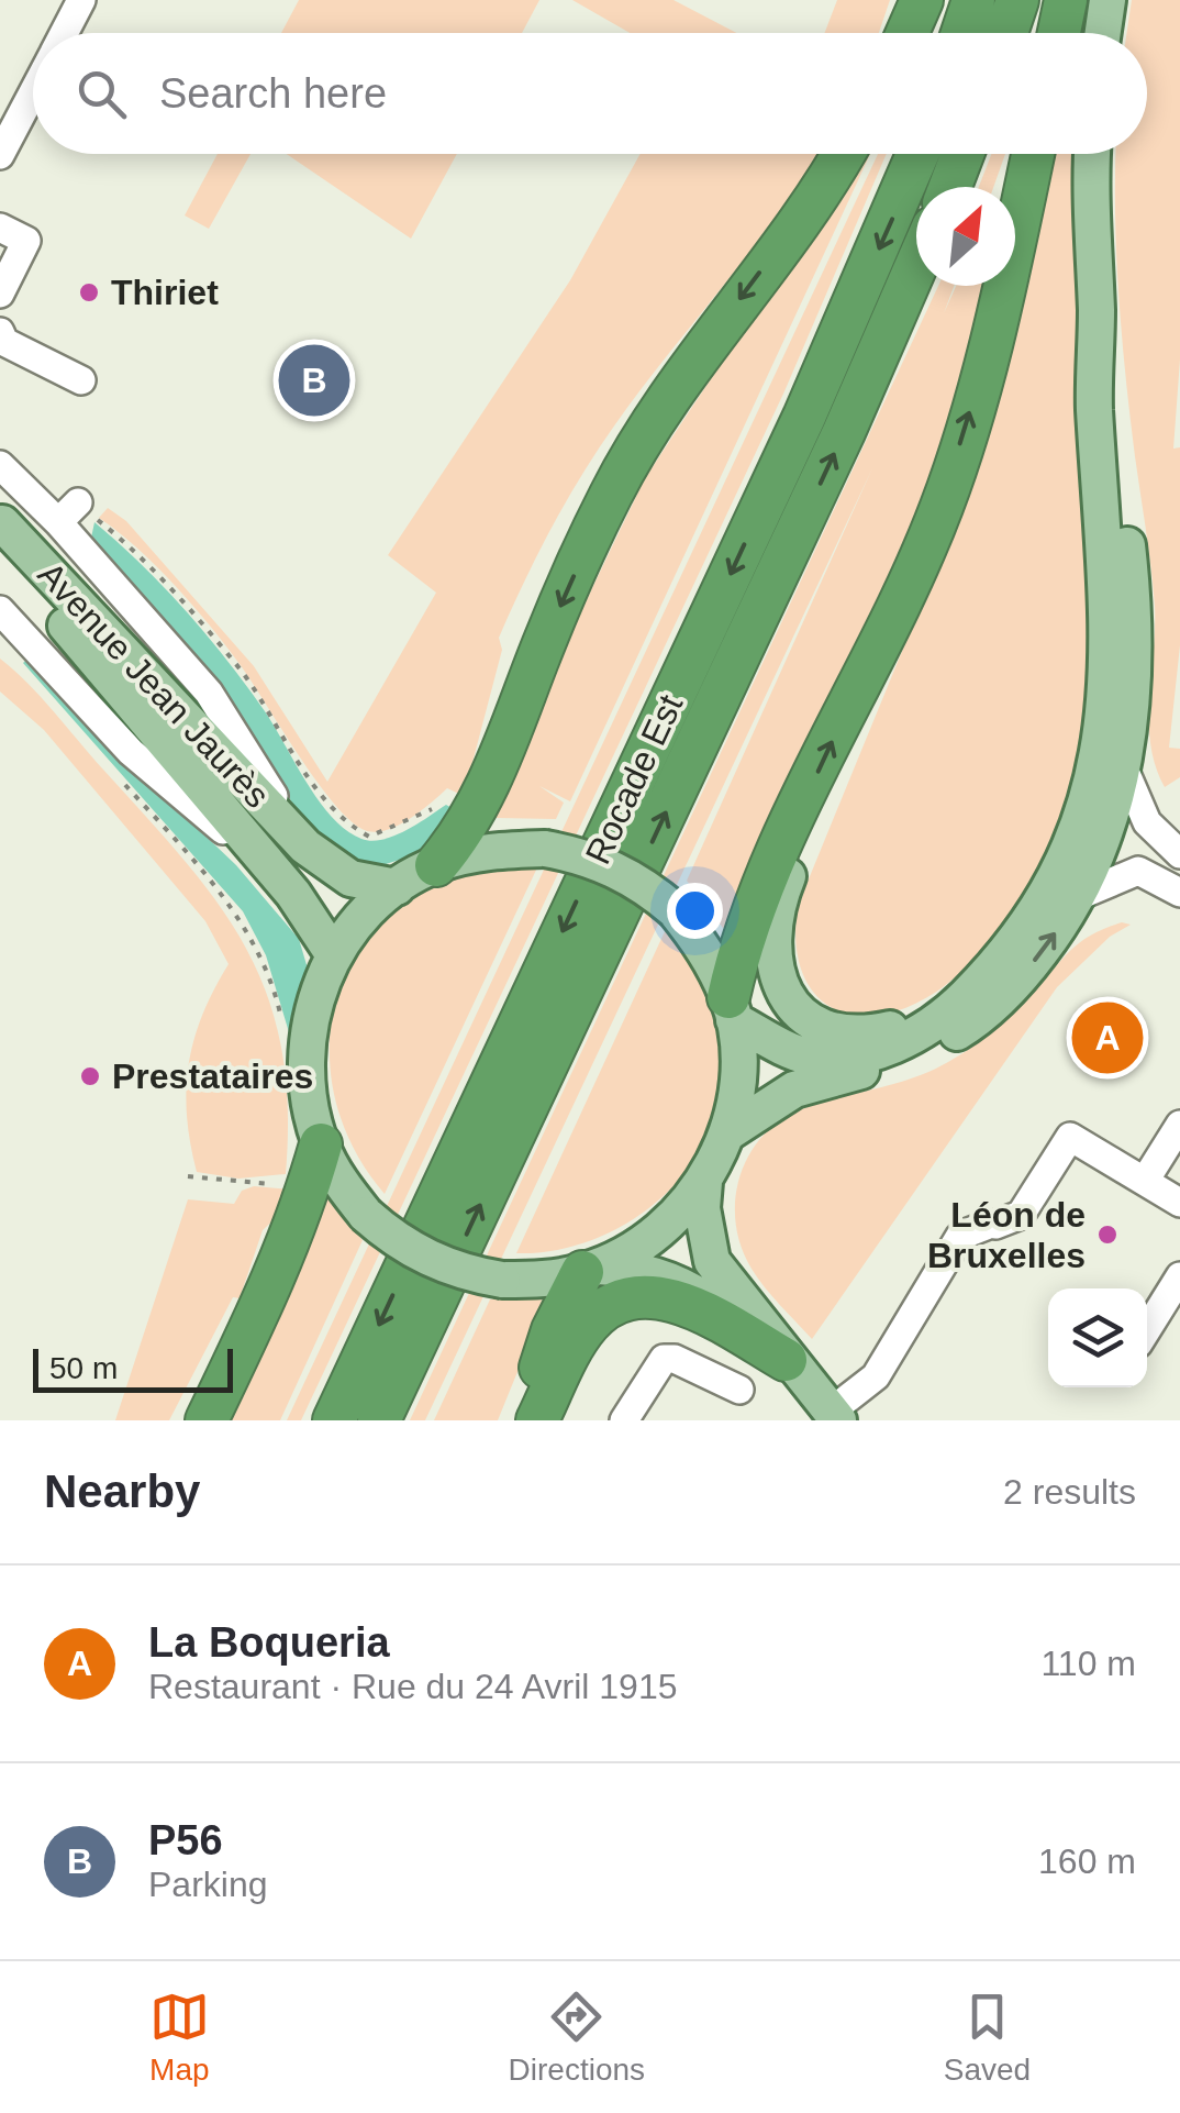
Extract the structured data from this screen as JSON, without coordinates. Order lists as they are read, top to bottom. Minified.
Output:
{"streets":{"highway":["Rocade Est"],"main road":["Avenue Jean Jaurès"]},"places":["Thiriet","Prestataires","Léon de Bruxelles"],"scale_bar":"50 m","north":"top right","page":{"search":"Search here","pins":["B","A"],"scale":"50 m","heading":["Nearby","2 results"],"list":[{"mark":"A","name":"La Boqueria","note":"Restaurant · Rue du 24 Avril 1915","value":"110 m"},{"mark":"B","name":"P56","note":"Parking","value":"160 m"}],"nav":["Map","Directions","Saved"]}}
